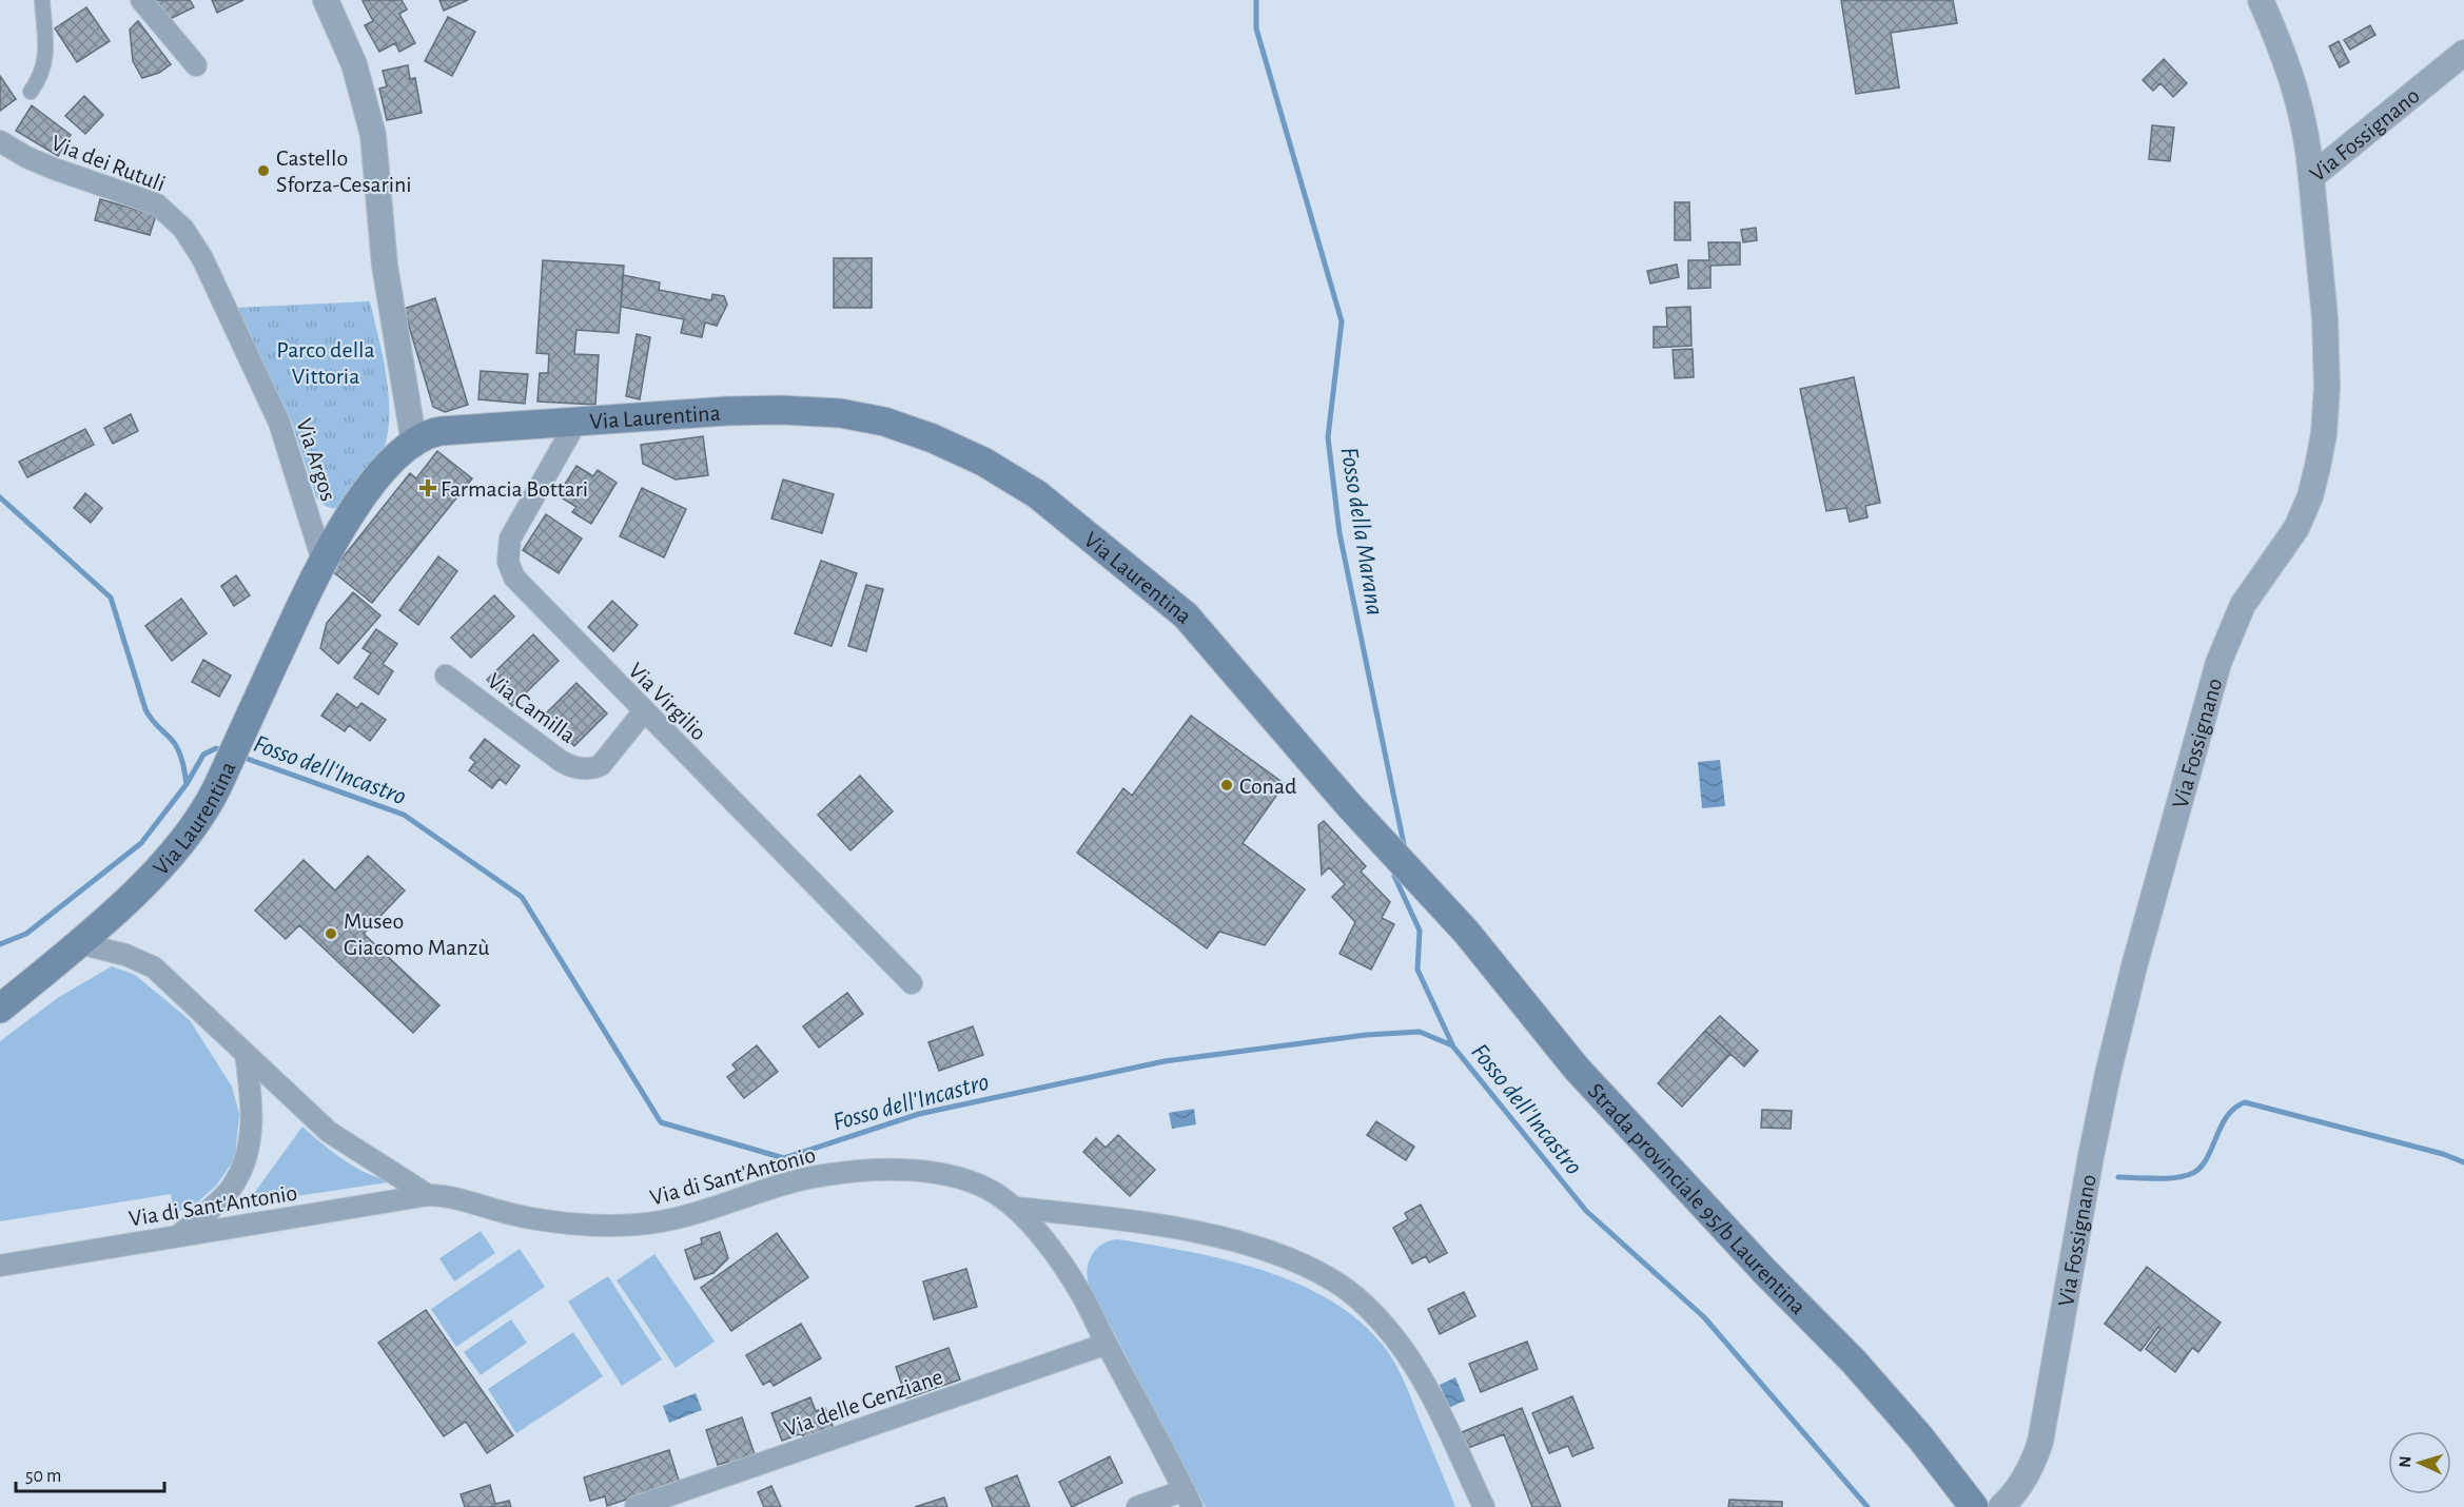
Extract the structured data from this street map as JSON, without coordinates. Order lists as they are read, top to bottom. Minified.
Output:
{"streets":{"main road":["Via Laurentina","Strada provinciale 95/b Laurentina"],"street":["Via Fossignano","Via dei Rutuli","Via Argos","Via Virgilio","Via Camilla","Via di Sant'Antonio","Via delle Genziane"]},"crossings":[["Via dei Rutuli","Via Argos"],["Via Laurentina","Via Argos"],["Via Laurentina","Via Virgilio"],["Via Laurentina","Strada provinciale 95/b Laurentina"],["Via Virgilio","Via Camilla"],["Via di Sant'Antonio","Via delle Genziane"]],"water":["Fosso della Marana","Fosso dell'Incastro"],"parks":["Parco della Vittoria"],"places":{"other":["Castello Sforza-Cesarini","Conad","Museo Giacomo Manzù"],"health":["Farmacia Bottari"]},"scale_bar":"50 m","north":"left"}
